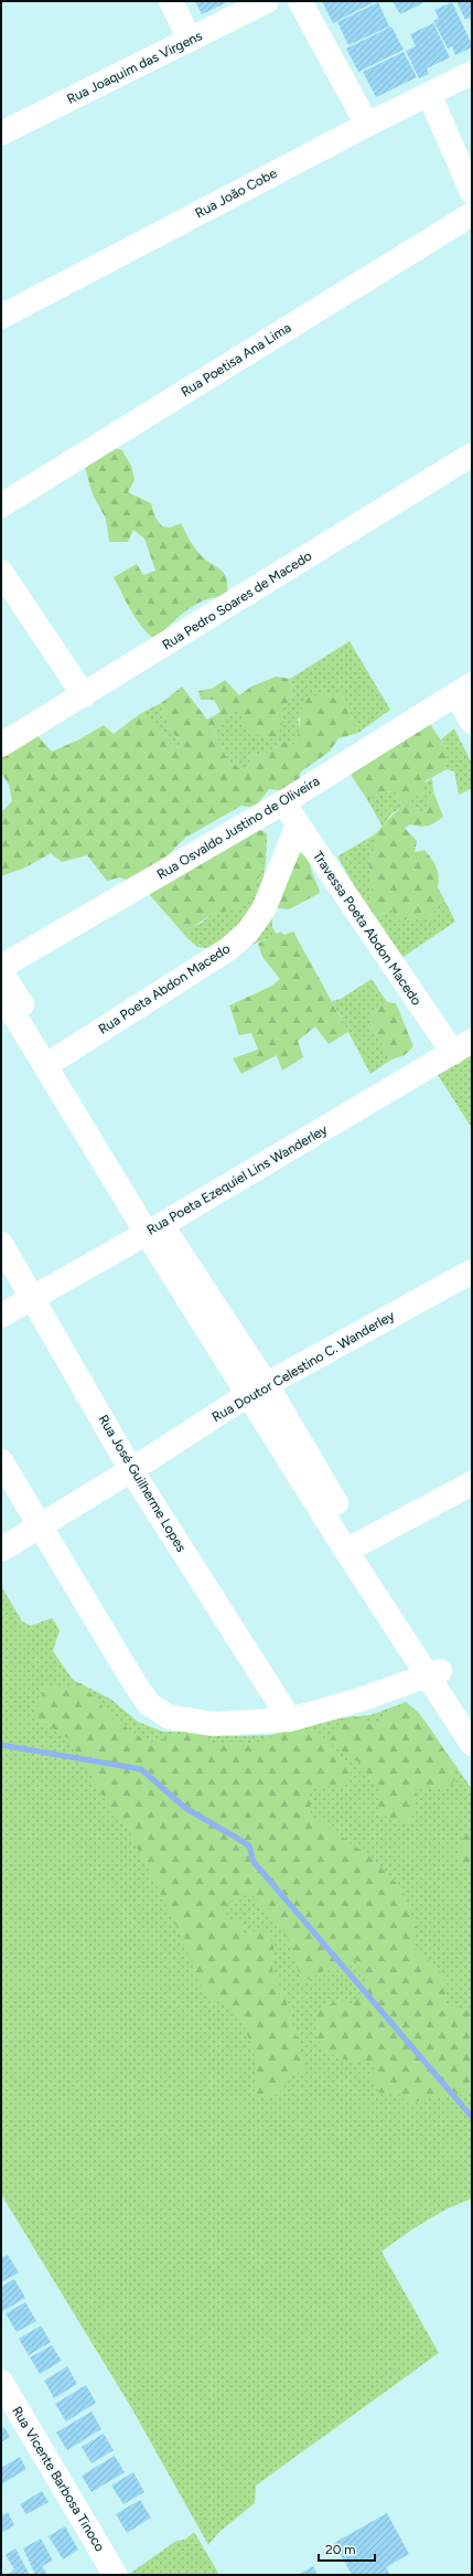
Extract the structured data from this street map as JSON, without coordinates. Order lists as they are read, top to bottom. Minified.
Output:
{"streets":{"street":["Rua Joaquim das Virgens","Rua João Cobe","Rua Poetisa Ana Lima","Rua Pedro Soares de Macedo","Rua Osvaldo Justino de Oliveira","Travessa Poeta Abdon Macedo","Rua Poeta Abdon Macedo","Rua Poeta Ezequiel Lins Wanderley","Rua Doutor Celestino C. Wanderley","Rua José Guilherme Lopes","Rua Vicente Barbosa Tinoco"]},"crossings":[["Rua Osvaldo Justino de Oliveira","Travessa Poeta Abdon Macedo"],["Travessa Poeta Abdon Macedo","Rua Poeta Abdon Macedo"],["Travessa Poeta Abdon Macedo","Rua Poeta Ezequiel Lins Wanderley"],["Rua Poeta Ezequiel Lins Wanderley","Rua José Guilherme Lopes"],["Rua Doutor Celestino C. Wanderley","Rua José Guilherme Lopes"]],"scale_bar":"20 m"}
